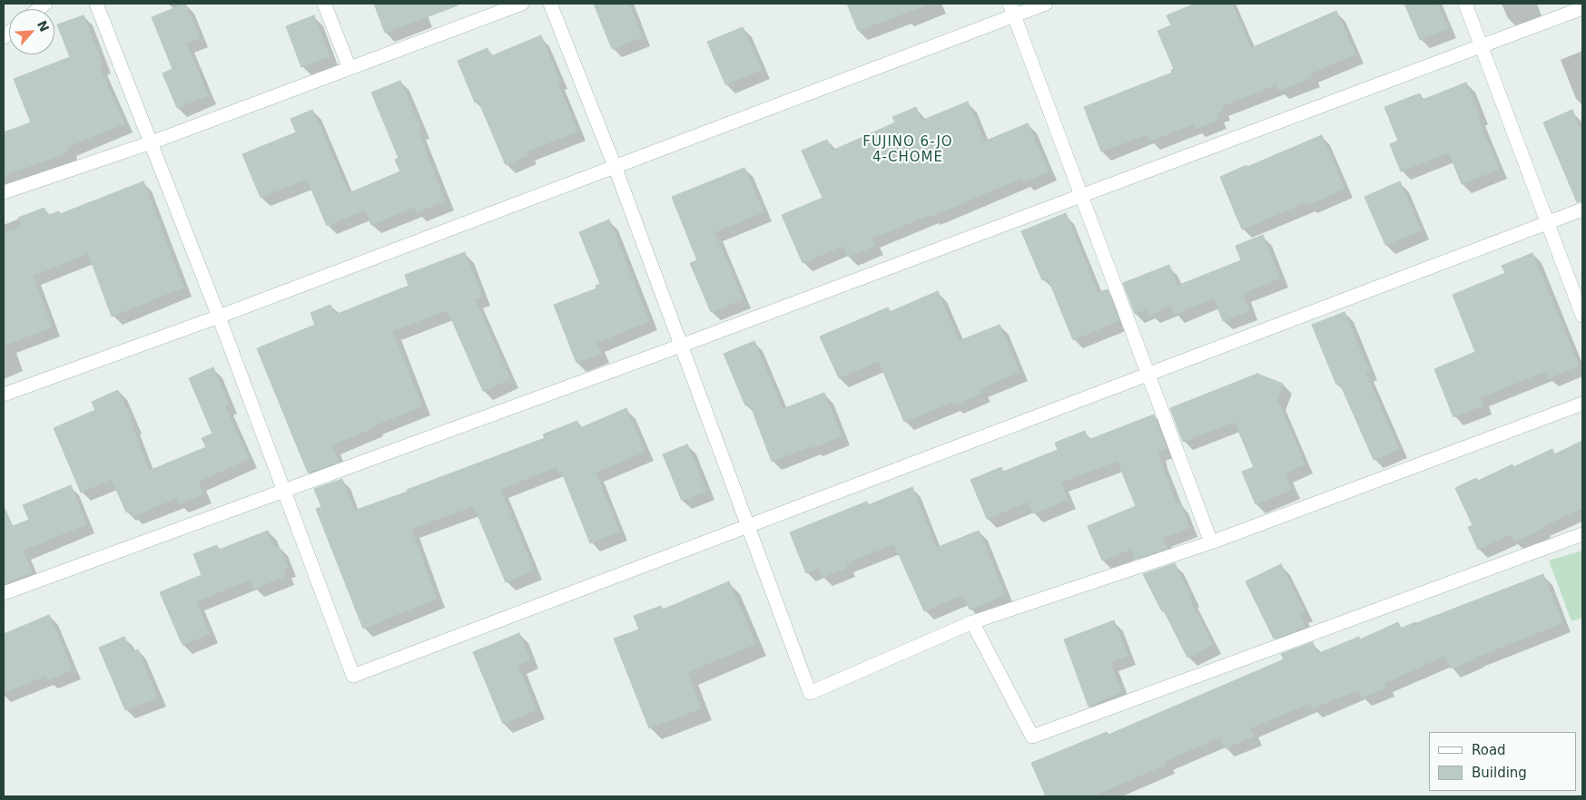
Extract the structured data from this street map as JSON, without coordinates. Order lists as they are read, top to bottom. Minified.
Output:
{"districts":["FUJINO 6-JO 4-CHOME"],"legend":["Road","Building"],"north":"top right"}
